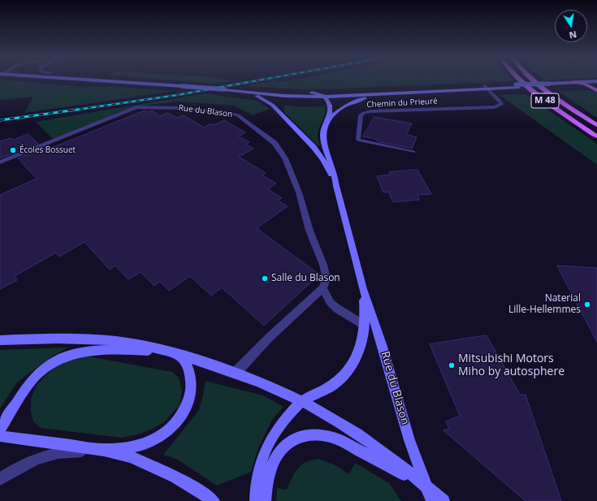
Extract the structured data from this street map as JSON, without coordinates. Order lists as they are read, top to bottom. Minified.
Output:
{"streets":{"main road":["M 48","Rue du Blason"],"lane":["Chemin du Prieuré"]},"places":["Écoles Bossuet","Salle du Blason","Naterial Lille-Hellemmes","Mitsubishi Motors Miho by autosphere"],"north":"bottom"}
